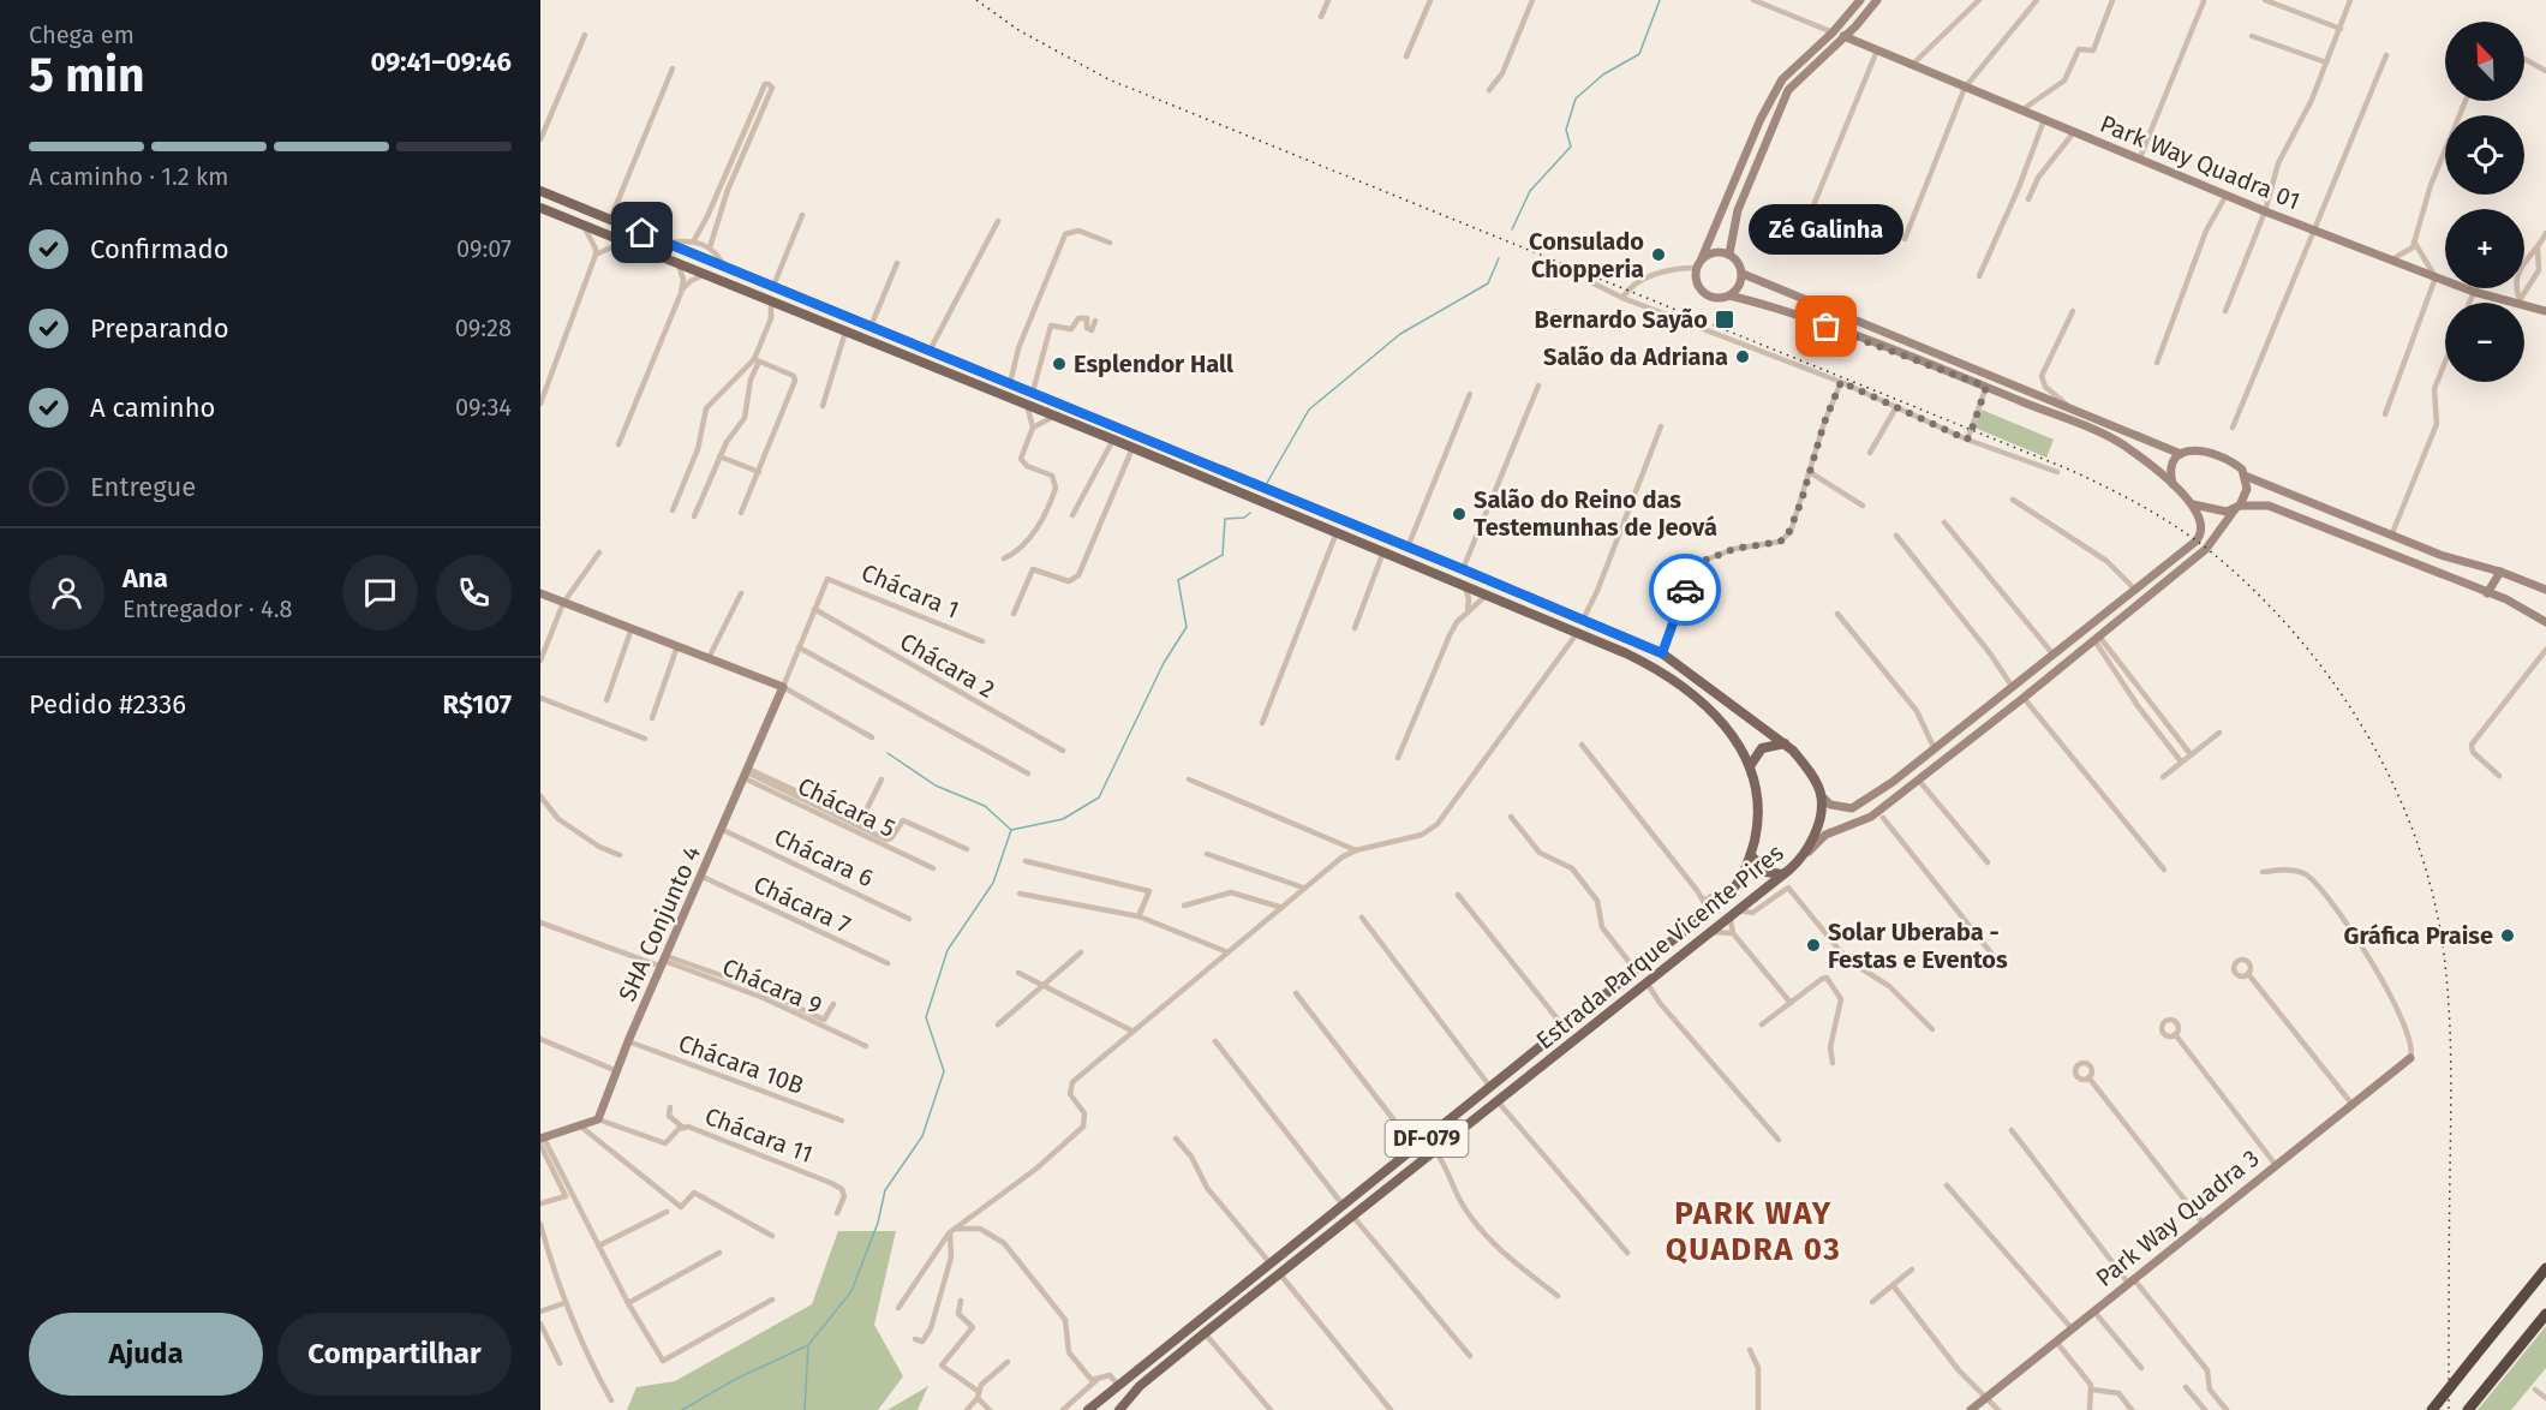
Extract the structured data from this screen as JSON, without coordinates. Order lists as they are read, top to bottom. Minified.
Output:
{"streets":{"main road":["Park Way Quadra 01","SHA Conjunto 4","Estrada Parque Vicente Pires","DF-079","Park Way Quadra 3"],"street":["Chácara 1","Chácara 2","Chácara 5","Chácara 6","Chácara 7","Chácara 9","Chácara 10B","Chácara 11"]},"crossings":[["Chácara 1","Chácara 2"],["Chácara 5","SHA Conjunto 4"],["Chácara 6","SHA Conjunto 4"],["Chácara 7","SHA Conjunto 4"],["SHA Conjunto 4","Chácara 9"],["SHA Conjunto 4","Chácara 10B"],["SHA Conjunto 4","Chácara 11"]],"districts":["PARK WAY QUADRA 03"],"places":{"other":["Consulado Chopperia","Zé Galinha","Salão da Adriana","Esplendor Hall","Salão do Reino das Testemunhas de Jeová","Gráfica Praise","Solar Uberaba - Festas e Eventos"],"transit":["Bernardo Sayão"]},"north":"top left","page":{"heading":["5 min","Chega em","09:41–09:46"],"panel":["Ana","Entregador · 4.8","Pedido #2336","R$107"],"map_buttons":["+","−"],"bar":"A caminho · 1.2 km","bubble":"Zé Galinha","list":[["Confirmado","09:07"],["Preparando","09:28"],["A caminho","09:34"],"Entregue"],"buttons":["Ajuda","Compartilhar"]}}
